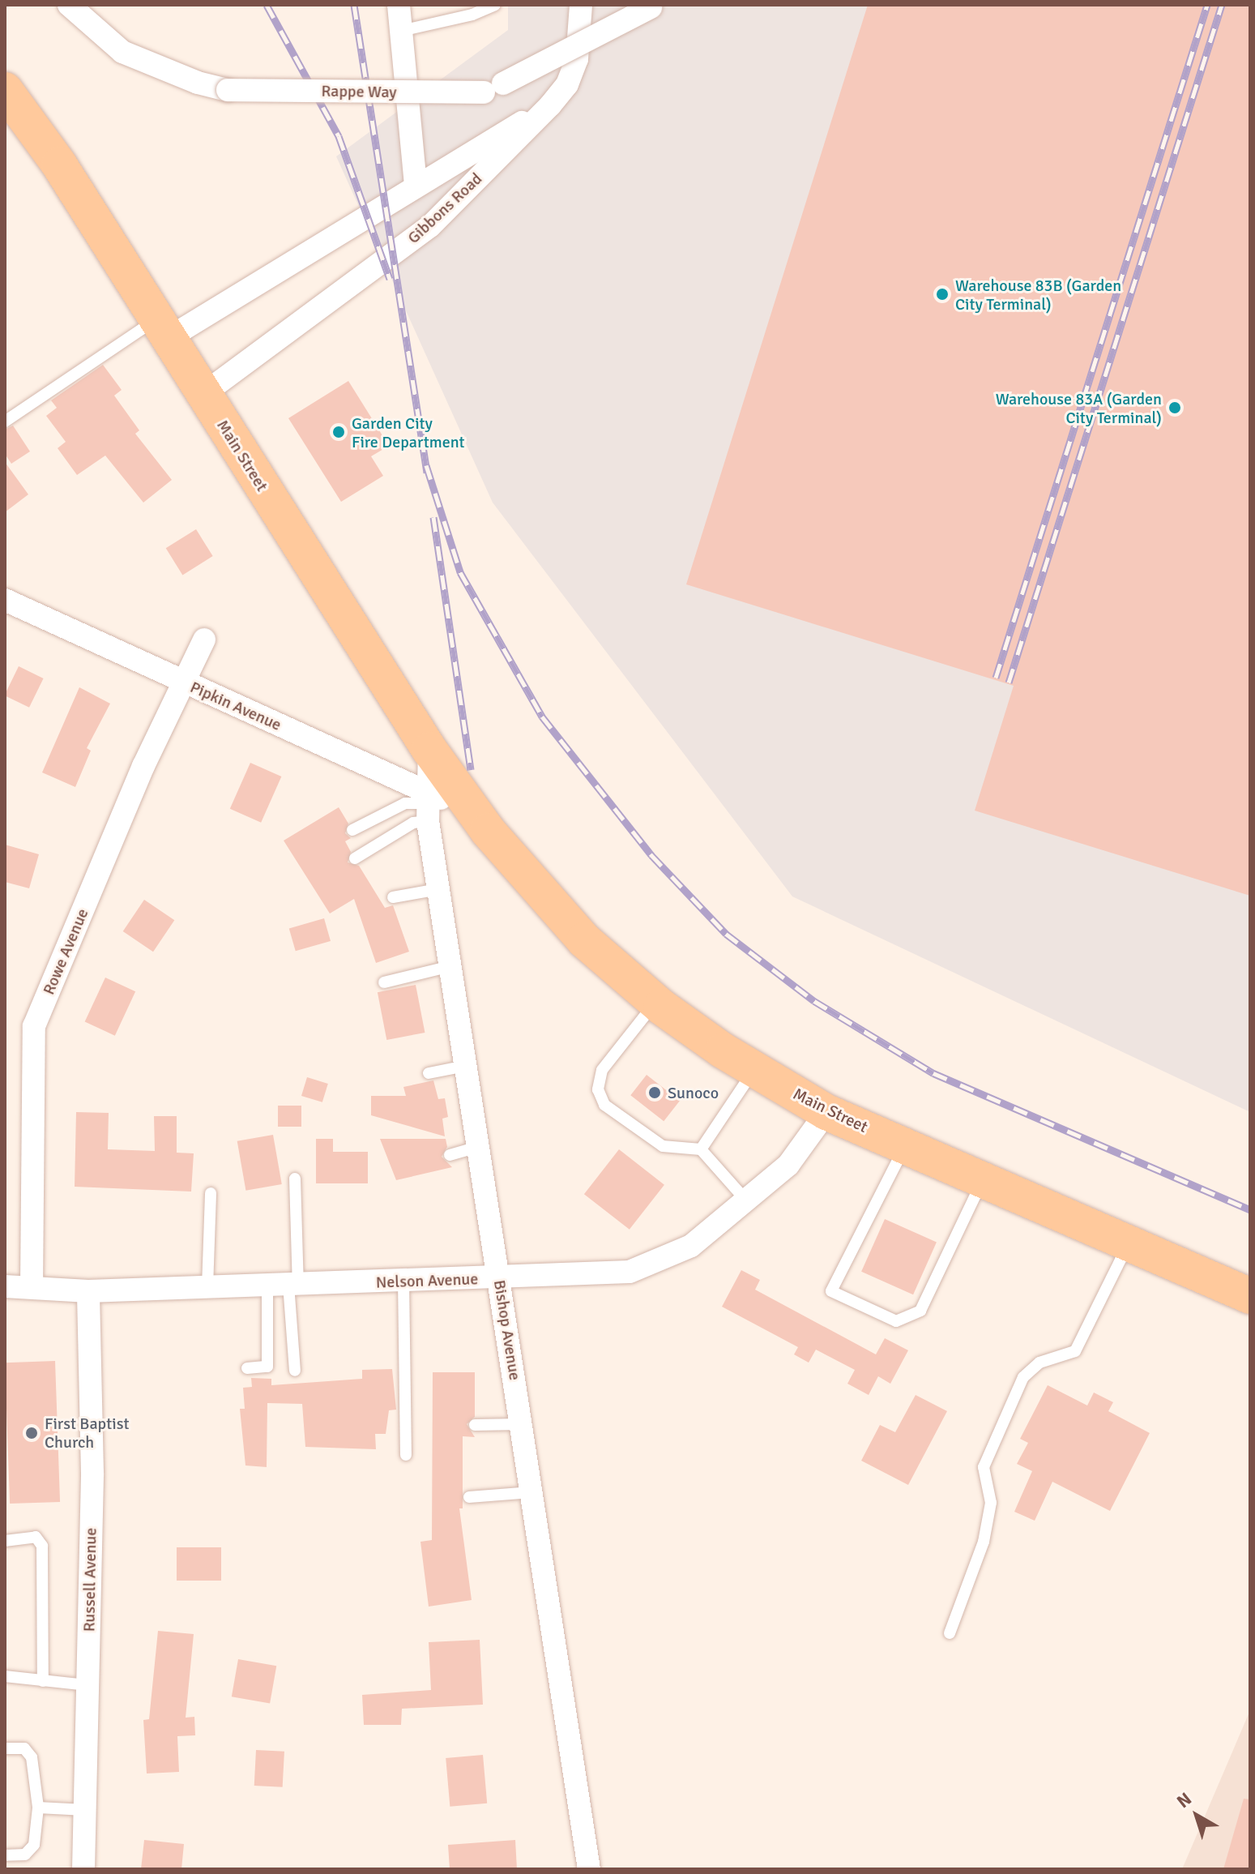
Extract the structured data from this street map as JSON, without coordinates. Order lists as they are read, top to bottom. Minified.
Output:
{"streets":{"main road":["Main Street"],"street":["Rappe Way","Gibbons Road","Pipkin Avenue","Rowe Avenue","Nelson Avenue","Bishop Avenue","Russell Avenue"]},"crossings":[["Gibbons Road","Main Street"],["Main Street","Pipkin Avenue"],["Main Street","Nelson Avenue"],["Main Street","Bishop Avenue"],["Pipkin Avenue","Rowe Avenue"],["Pipkin Avenue","Bishop Avenue"],["Rowe Avenue","Nelson Avenue"],["Nelson Avenue","Bishop Avenue"],["Nelson Avenue","Russell Avenue"]],"places":["Warehouse 83B (Garden City Terminal)","Warehouse 83A (Garden City Terminal)","Garden City Fire Department","Sunoco","First Baptist Church"],"north":"top left"}
